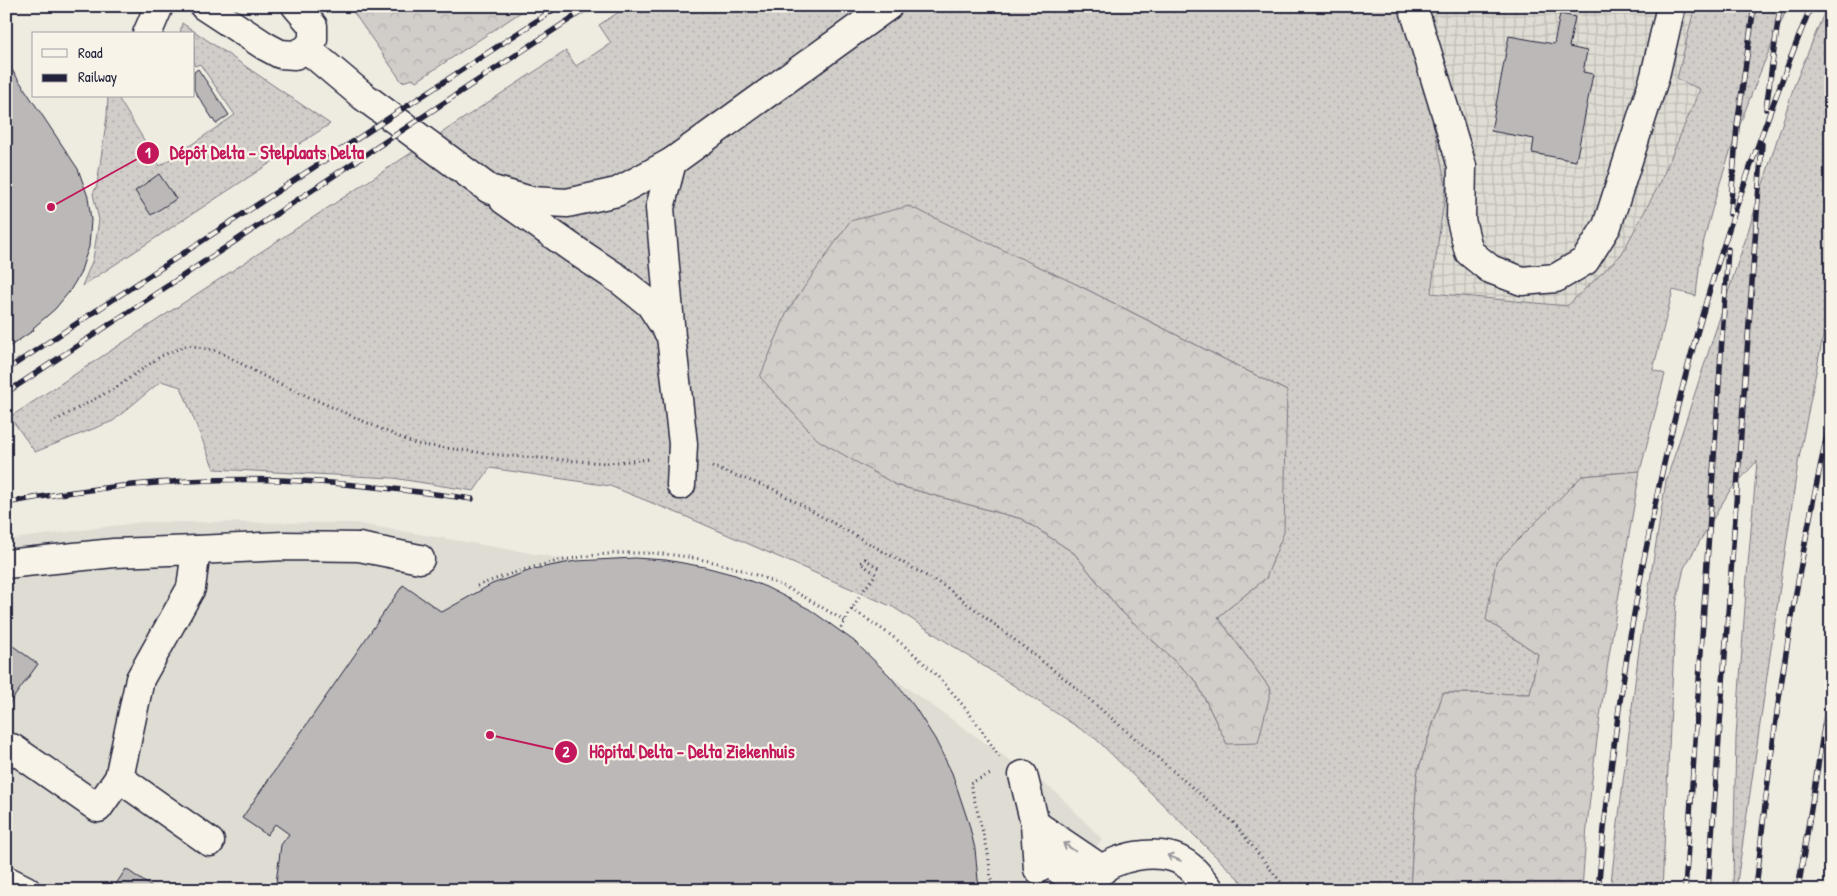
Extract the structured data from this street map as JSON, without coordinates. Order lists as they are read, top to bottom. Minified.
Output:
{"places":["Dépôt Delta - Stelplaats Delta","Hôpital Delta - Delta Ziekenhuis"],"legend":["Road","Railway"]}
